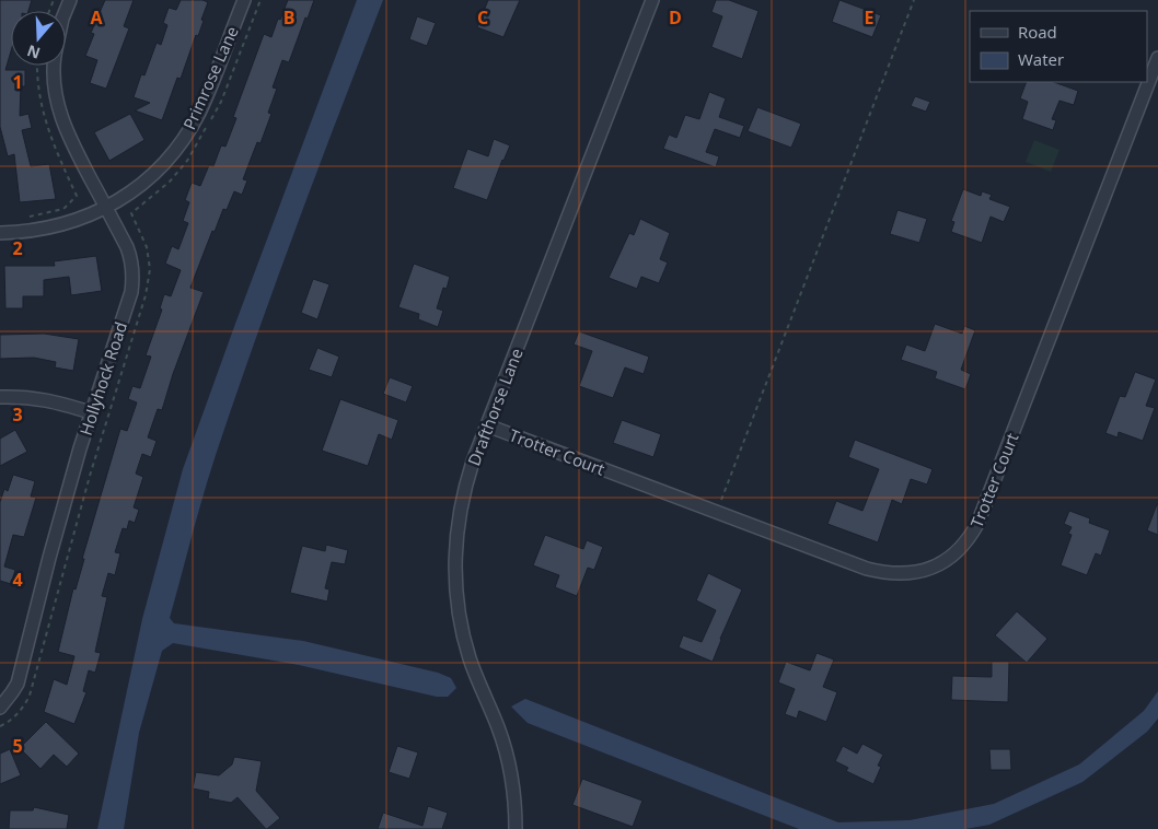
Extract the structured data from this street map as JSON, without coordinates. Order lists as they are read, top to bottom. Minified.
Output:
{"streets":{"street":["Primrose Lane","Hollyhock Road","Drafthorse Lane","Trotter Court"]},"crossings":[["Primrose Lane","Hollyhock Road"],["Drafthorse Lane","Trotter Court"]],"legend":["Road","Water"],"north":"bottom","grid":{"columns":["A","B","C","D","E"],"rows":["1","2","3","4","5"]}}
